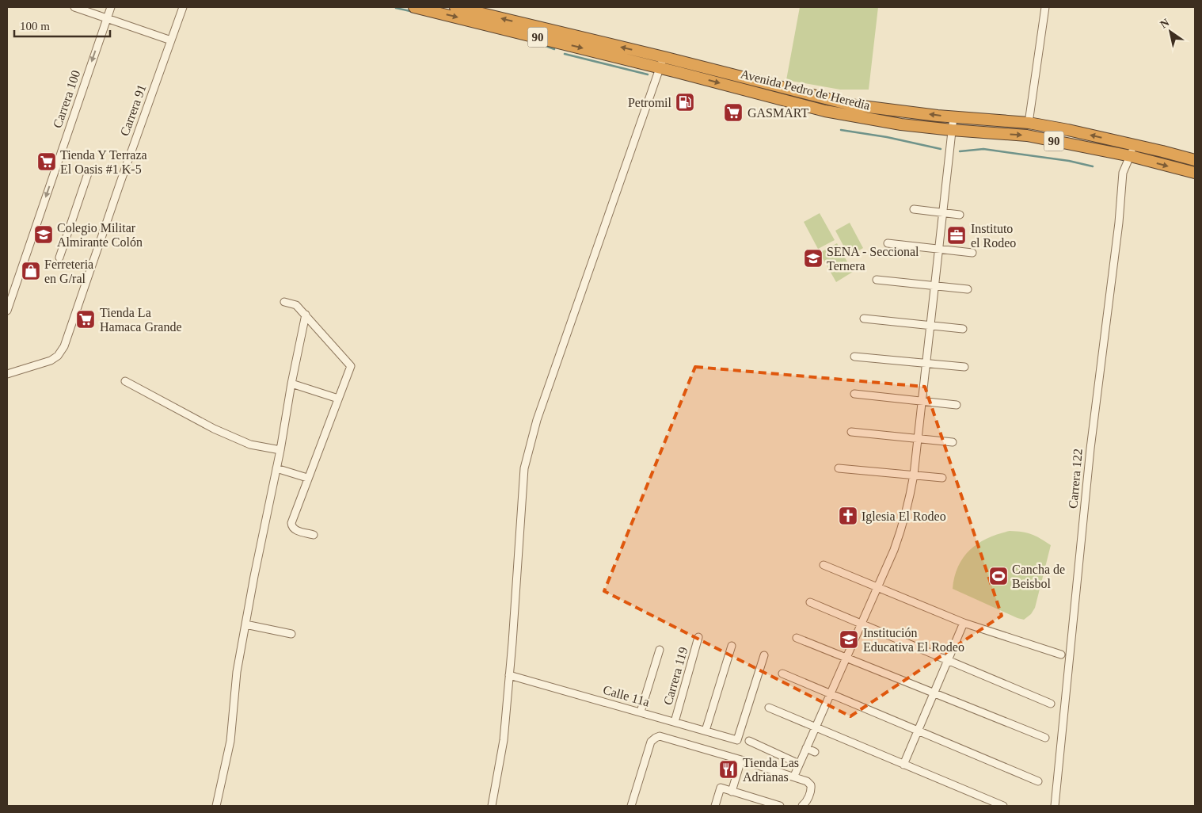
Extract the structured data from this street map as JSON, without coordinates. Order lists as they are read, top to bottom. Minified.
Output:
{"streets":{"highway":["90","Avenida Pedro de Heredia"],"street":["Carrera 100","Carrera 91","Carrera 122","Carrera 119","Calle 11a"]},"crossings":[["Avenida Pedro de Heredia","Carrera 122"],["Carrera 119","Calle 11a"]],"one_way":["Carrera 100"],"places":{"fuel station":["Petromil"],"supermarket":["GASMART","Tienda Y Terraza El Oasis #1 K-5","Tienda La Hamaca Grande"],"school or university":["Colegio Militar Almirante Colón","SENA - Seccional Ternera","Institución Educativa El Rodeo"],"office":["Instituto el Rodeo"],"shop":["Ferreteria en G/ral"],"church":["Iglesia El Rodeo"],"sports":["Cancha de Beisbol"],"restaurant":["Tienda Las Adrianas"]},"scale_bar":"100 m","north":"top left"}
